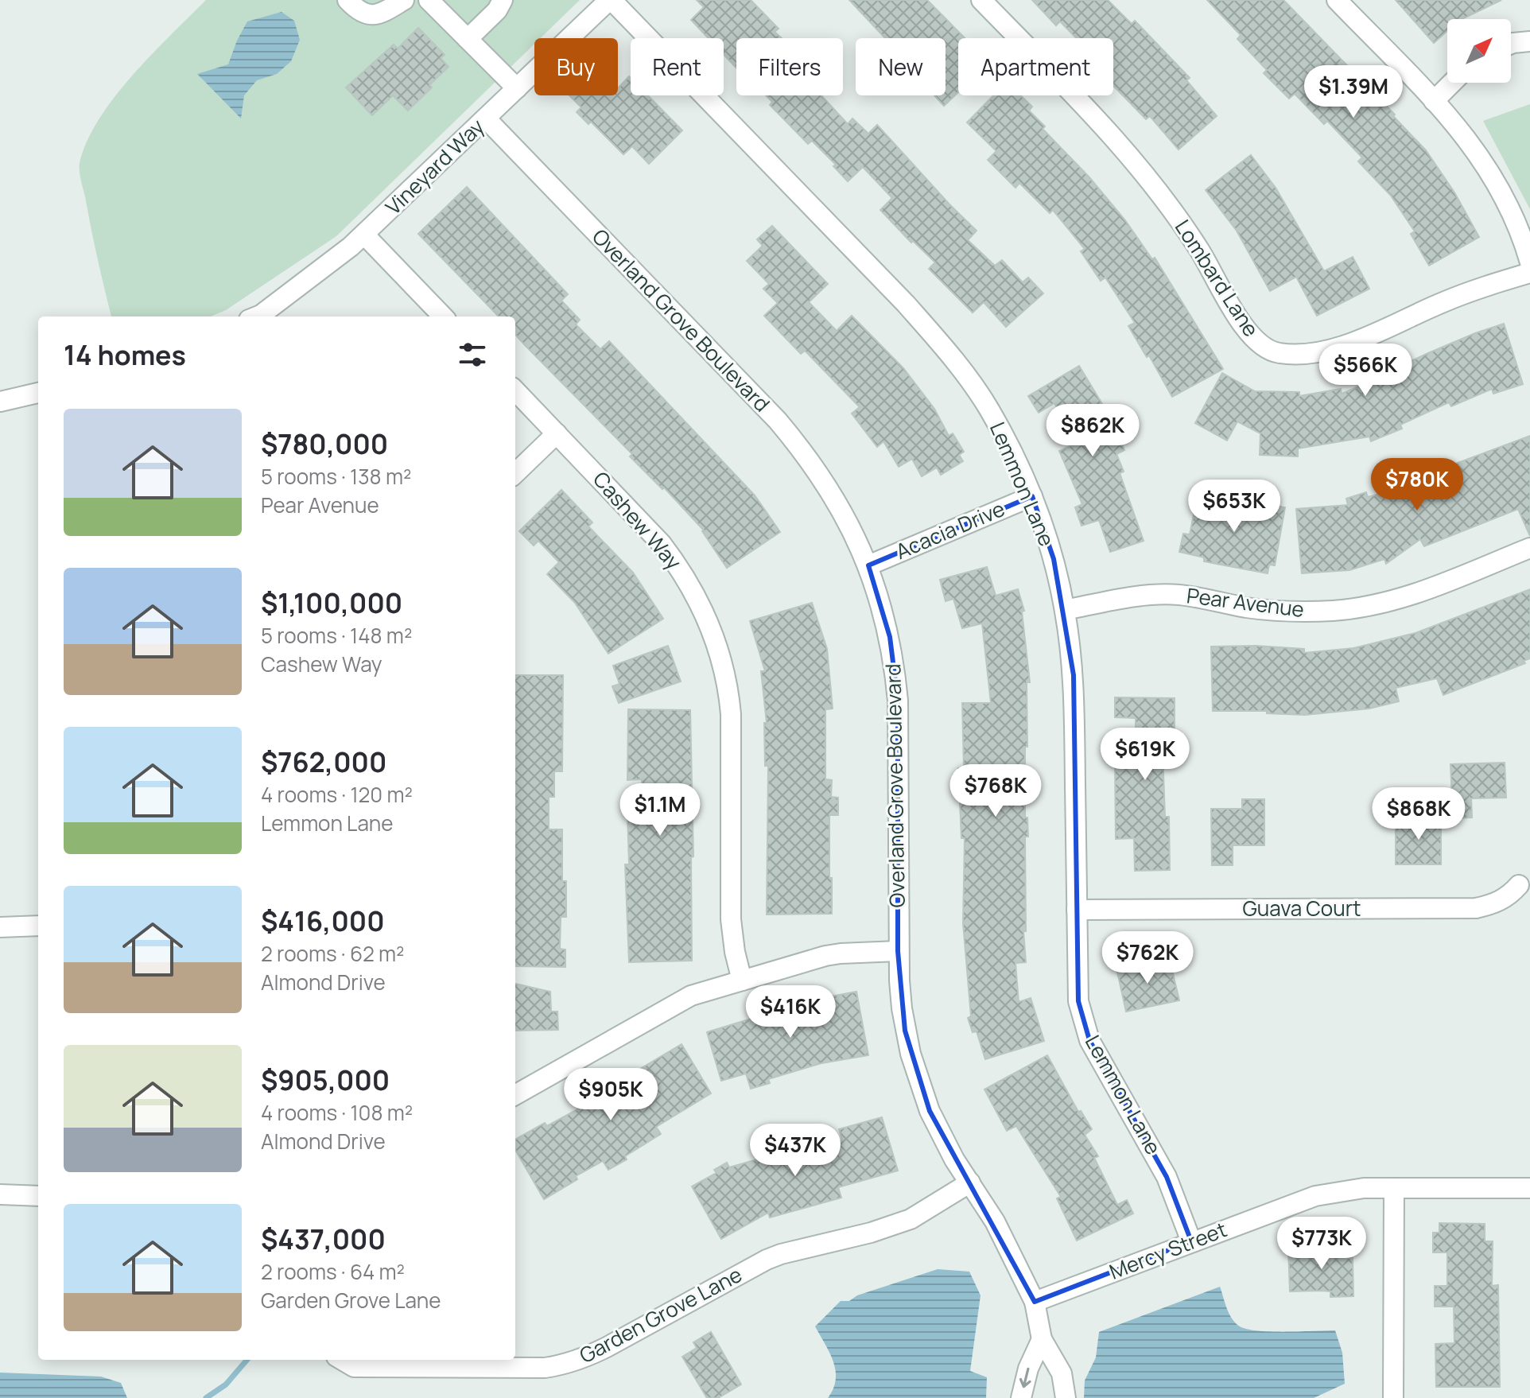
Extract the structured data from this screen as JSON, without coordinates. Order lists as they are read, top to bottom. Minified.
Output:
{"streets":{"street":["Vineyard Way","Lombard Lane","Overland Grove Boulevard","Lemmon Lane","Cashew Way","Acacia Drive","Pear Avenue","Guava Court","Mercy Street","Garden Grove Lane"]},"crossings":[["Vineyard Way","Overland Grove Boulevard"],["Vineyard Way","Lemmon Lane"],["Overland Grove Boulevard","Acacia Drive"],["Overland Grove Boulevard","Mercy Street"],["Overland Grove Boulevard","Garden Grove Lane"],["Lemmon Lane","Acacia Drive"],["Lemmon Lane","Pear Avenue"],["Lemmon Lane","Guava Court"],["Lemmon Lane","Mercy Street"]],"north":"top right","page":{"chip":["Buy","Rent","Filters","New","Apartment"],"price":["$1.39M","$566K","$862K","$780K","$653K","$619K","$768K","$1.1M","$868K","$762K","$416K","$905K","$437K","$773K"],"heading":"14 homes","list":[{"name":"$780,000","note":"5 rooms · 138 m² · Pear Avenue"},{"name":"$1,100,000","note":"5 rooms · 148 m² · Cashew Way"},{"name":"$762,000","note":"4 rooms · 120 m² · Lemmon Lane"},{"name":"$416,000","note":"2 rooms · 62 m² · Almond Drive"},{"name":"$905,000","note":"4 rooms · 108 m² · Almond Drive"},{"name":"$437,000","note":"2 rooms · 64 m² · Garden Grove Lane"}]}}
